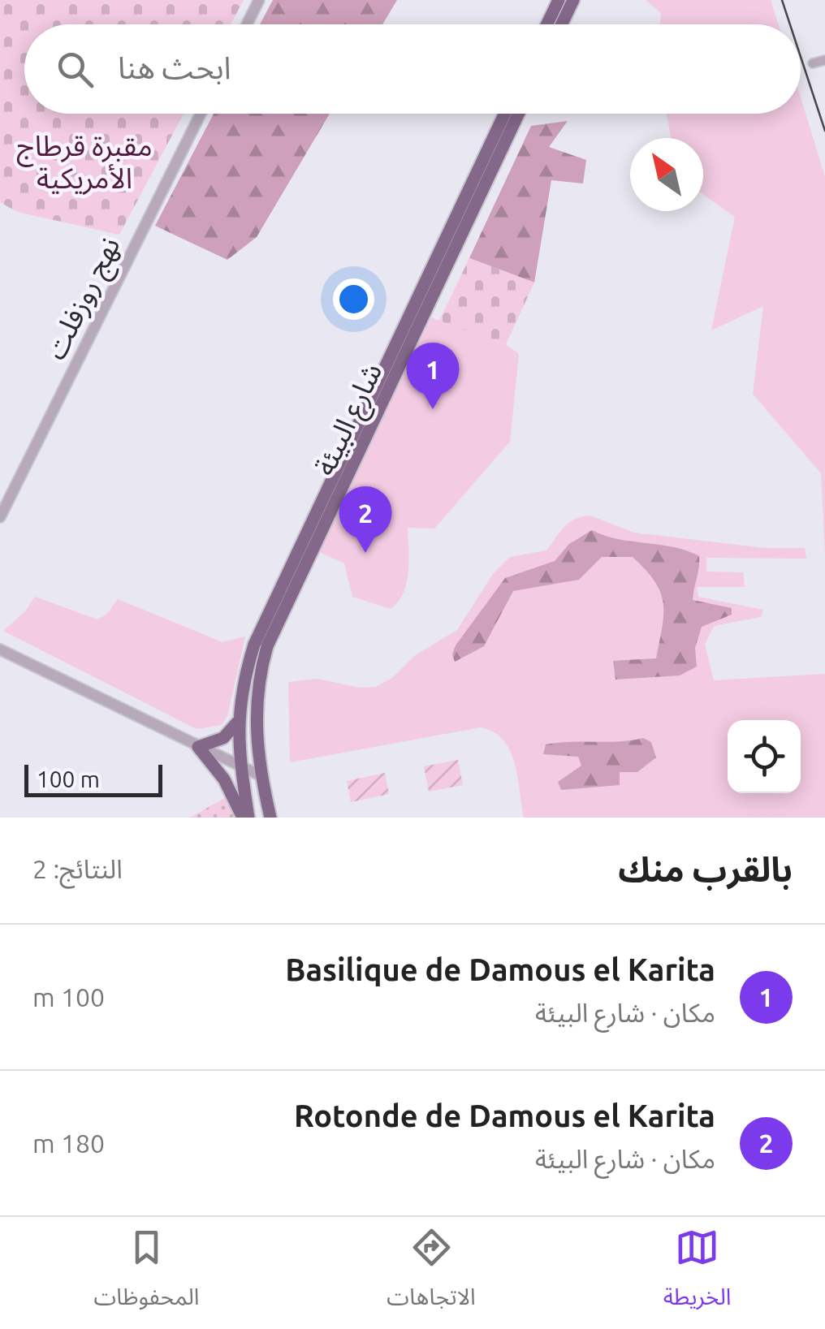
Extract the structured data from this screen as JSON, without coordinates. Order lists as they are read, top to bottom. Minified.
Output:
{"streets":{"highway":["شارع البيئة"],"street":["نهج روزفلت"]},"parks":["مقبرة قرطاج الأمريكية"],"scale_bar":"100 m","north":"top left","page":{"search":"ابحث هنا","pins":["1","2"],"scale":"100 m","heading":["بالقرب منك","النتائج: 2"],"list":[{"mark":"1","name":"Basilique de Damous el Karita","note":"مكان · شارع البيئة","value":"100 m"},{"mark":"2","name":"Rotonde de Damous el Karita","note":"مكان · شارع البيئة","value":"180 m"}],"nav":["الخريطة","الاتجاهات","المحفوظات"]}}
